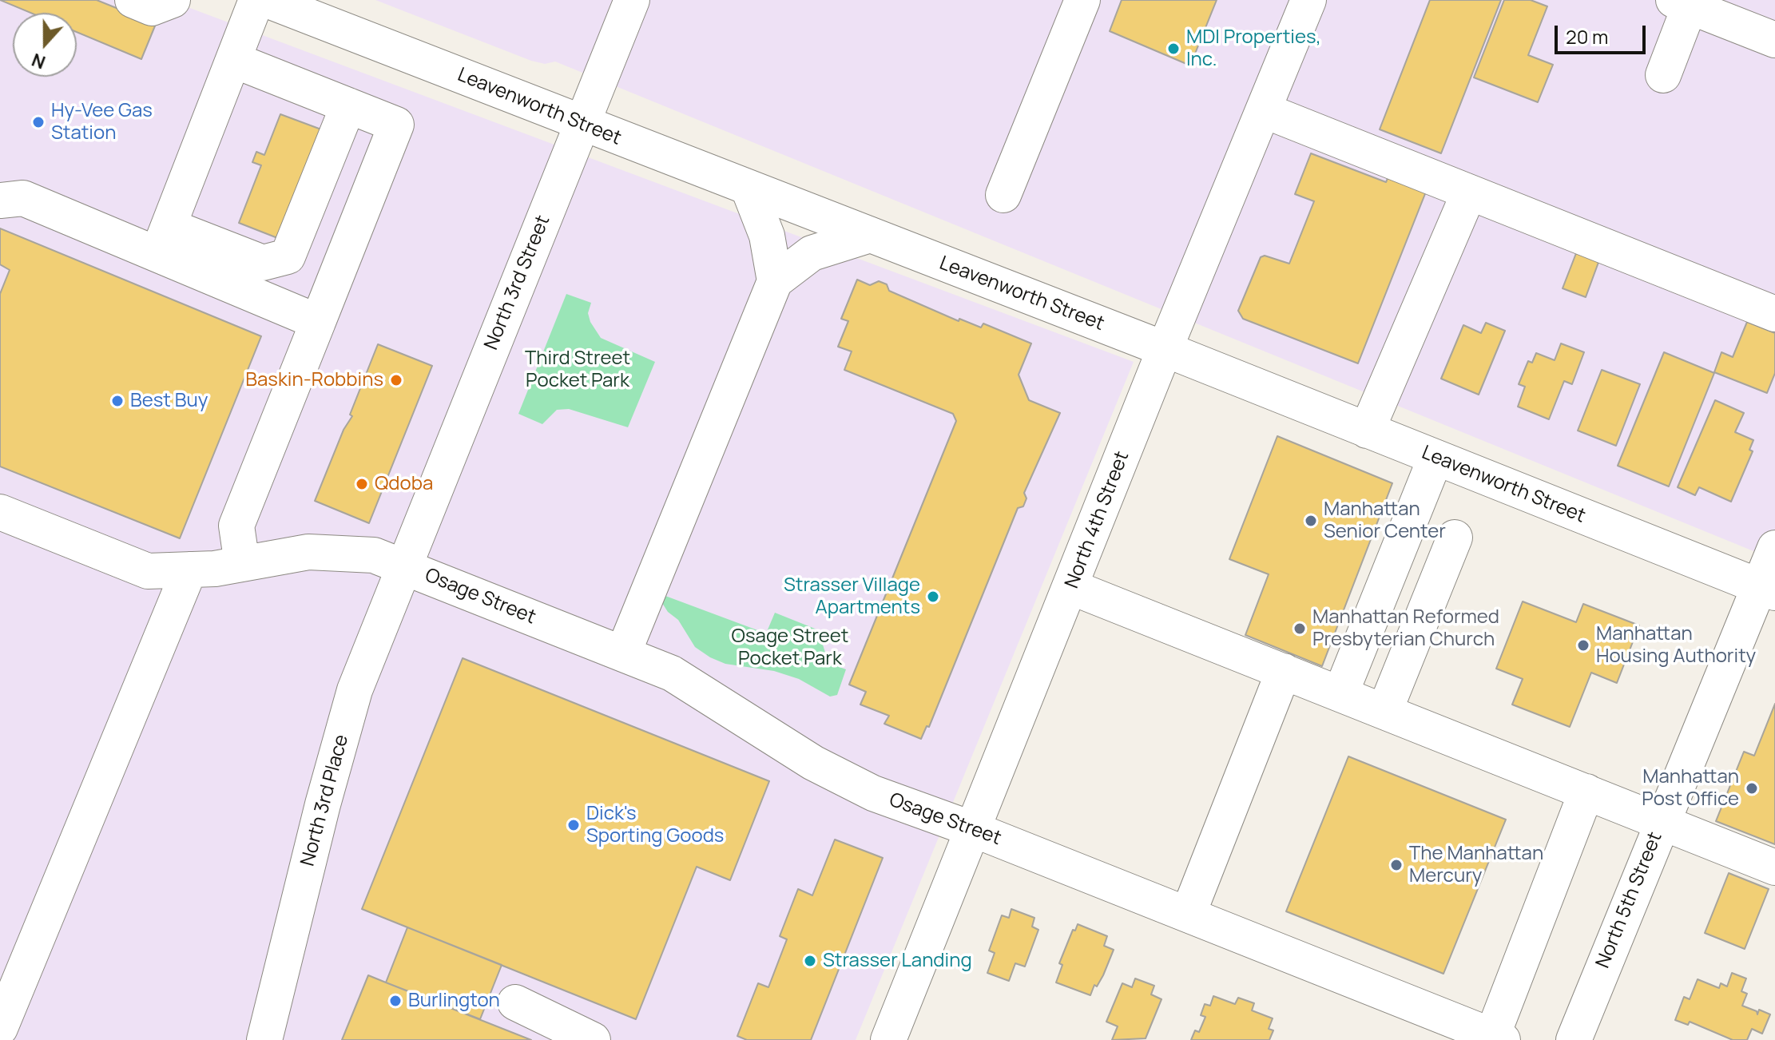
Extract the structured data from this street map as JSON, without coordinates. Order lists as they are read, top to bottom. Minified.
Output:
{"streets":{"street":["Leavenworth Street","North 3rd Street","North 4th Street","Osage Street","North 3rd Place","North 5th Street"]},"crossings":[["Leavenworth Street","North 3rd Street"],["Leavenworth Street","North 4th Street"],["Leavenworth Street","North 5th Street"],["North 3rd Street","Osage Street"],["North 3rd Street","North 3rd Place"],["North 4th Street","Osage Street"],["Osage Street","North 3rd Place"]],"parks":["Third Street Pocket Park","Osage Street Pocket Park"],"places":["MDI Properties, Inc.","Hy-Vee Gas Station","Baskin-Robbins","Best Buy","Qdoba","Manhattan Senior Center","Strasser Village Apartments","Manhattan Reformed Presbyterian Church","Manhattan Housing Authority","Manhattan Post Office","Dick's Sporting Goods","The Manhattan Mercury","Strasser Landing","Burlington"],"scale_bar":"20 m","north":"bottom"}
